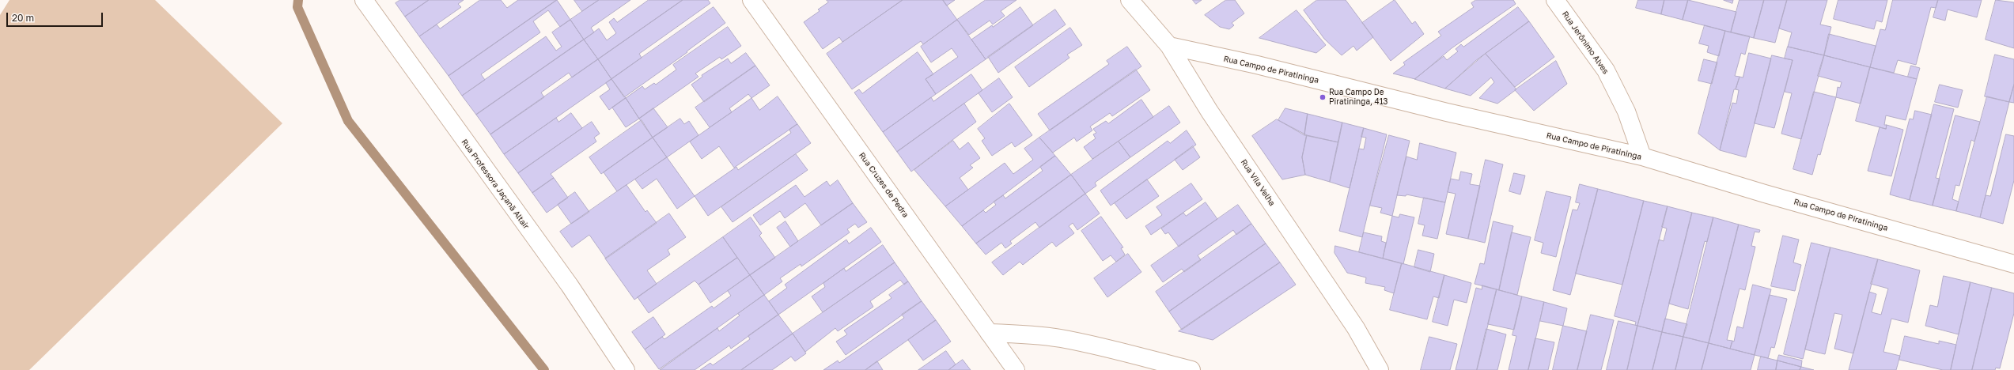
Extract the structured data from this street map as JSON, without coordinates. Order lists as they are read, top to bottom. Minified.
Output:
{"streets":{"street":["Rua Jerônimo Alves","Rua Campo de Piratininga","Rua Vila Velha","Rua Professora Jaçanã Altair","Rua Cruzes de Pedra"]},"crossings":[["Rua Jerônimo Alves","Rua Campo de Piratininga"],["Rua Campo de Piratininga","Rua Vila Velha"]],"places":["Rua Campo De Piratininga, 413"],"scale_bar":"20 m"}
